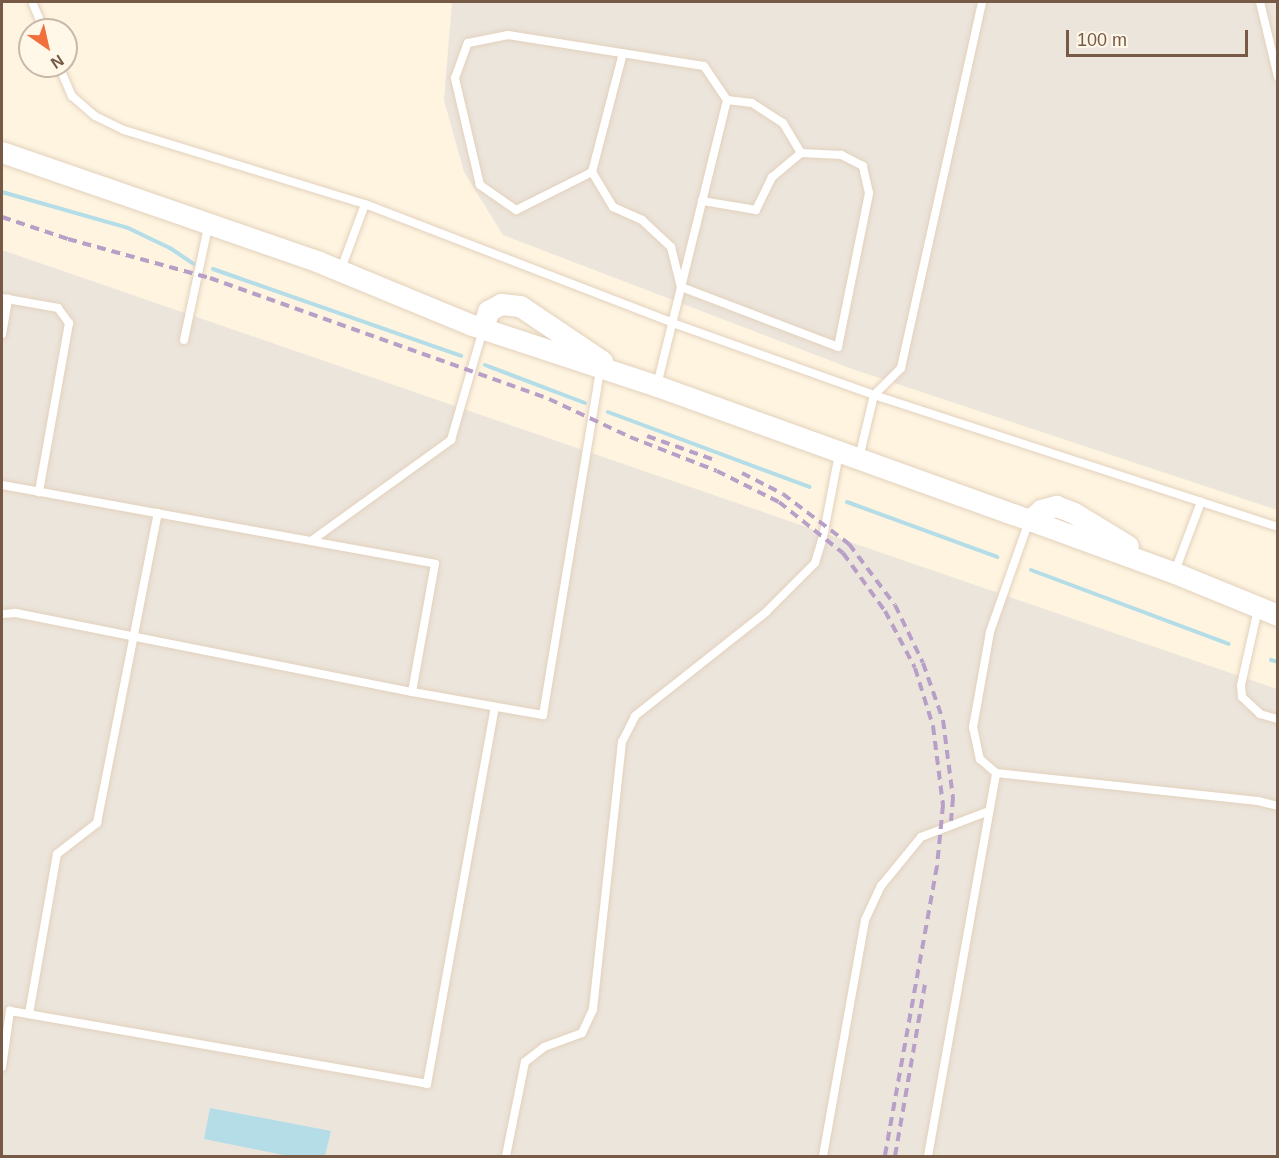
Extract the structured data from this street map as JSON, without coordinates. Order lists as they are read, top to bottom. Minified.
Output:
{"scale_bar":"100 m","north":"bottom right"}
